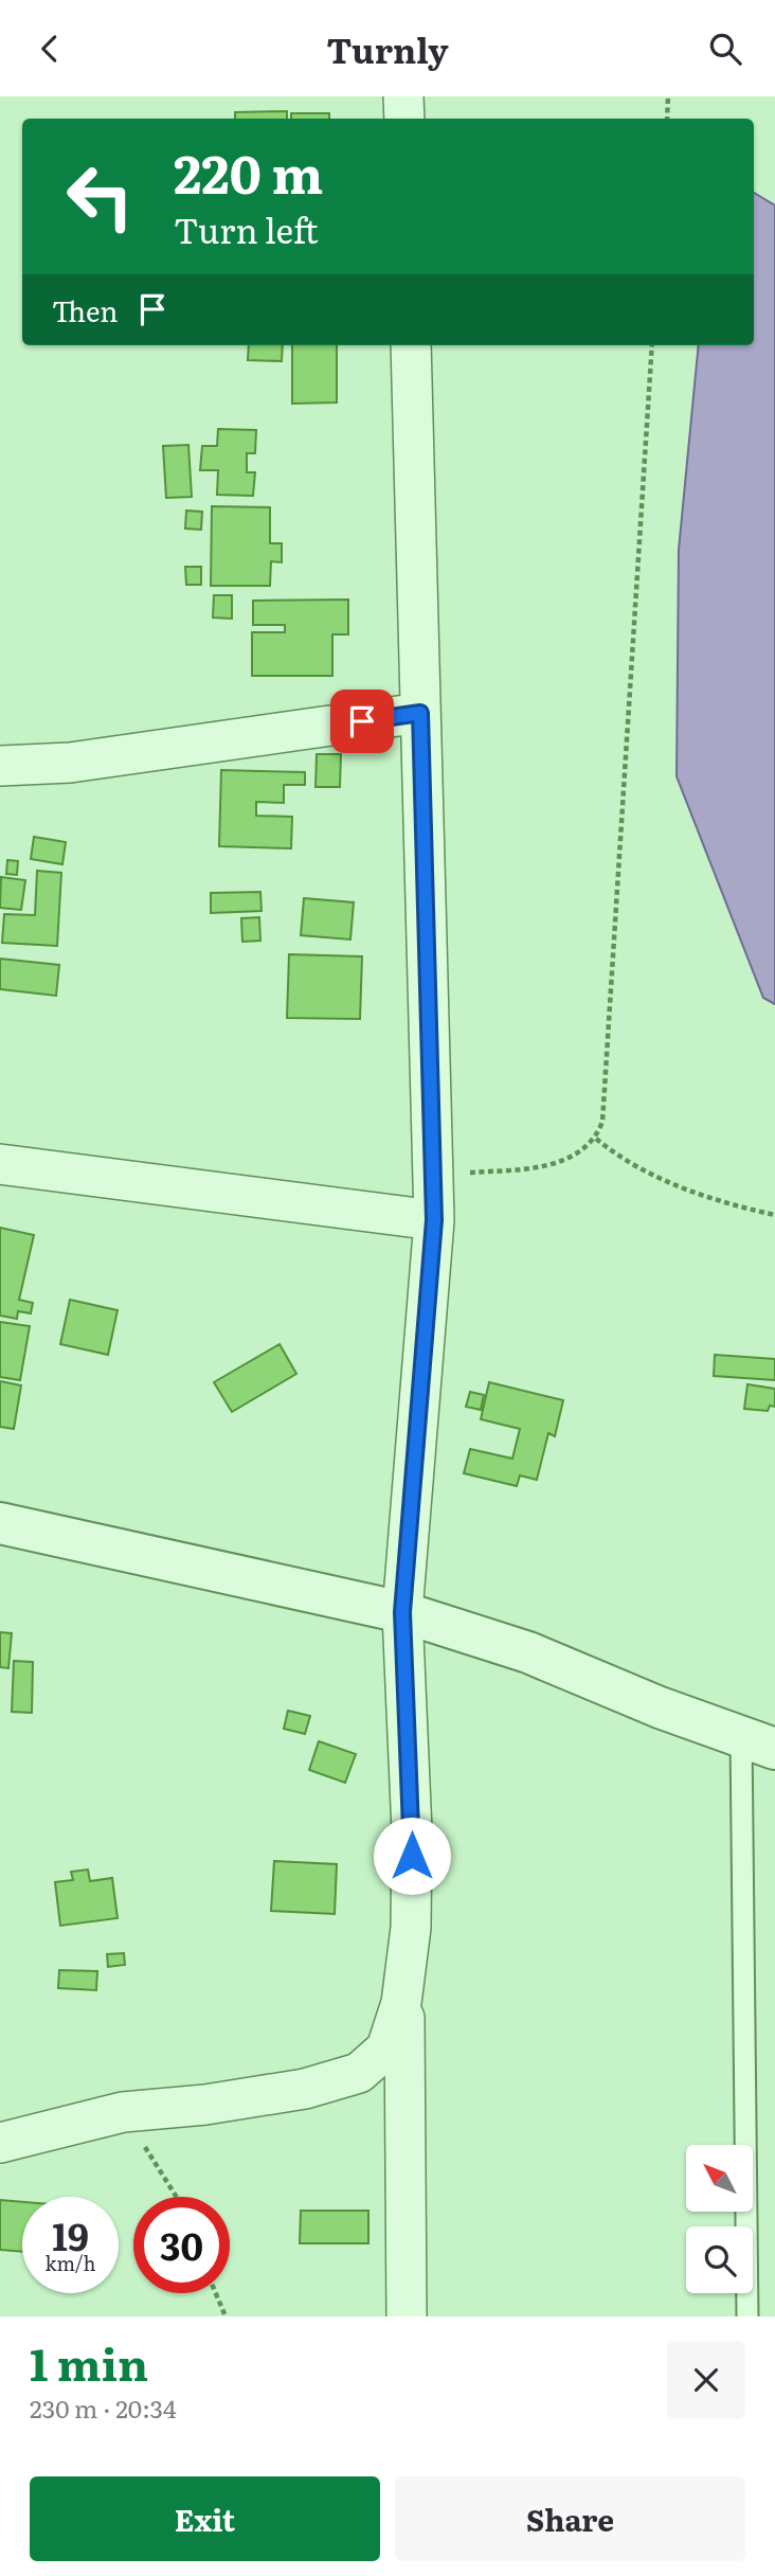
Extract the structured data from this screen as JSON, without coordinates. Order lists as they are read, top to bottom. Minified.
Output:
{"north":"top left","page":{"header":"Turnly","turn":["220 m","Turn left"],"then":"Then","speed":"19 km/h","limit":"30","heading":["1 min","230 m · 20:34"],"buttons":["Exit","Share"]}}
